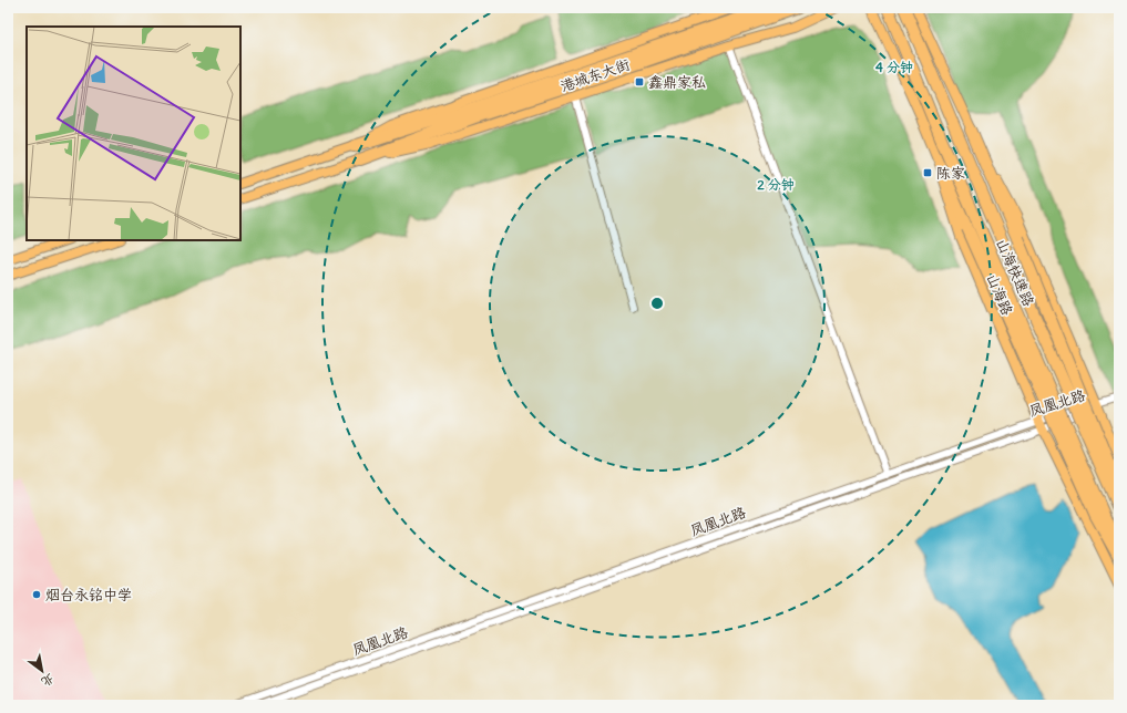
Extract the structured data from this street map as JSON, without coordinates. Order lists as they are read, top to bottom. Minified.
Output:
{"streets":{"highway":["港城东大街","山海快速路"],"main road":["山海路"],"street":["凤凰北路"]},"crossings":[["山海路","凤凰北路"]],"places":{"transit":["鑫鼎家私","陈家"],"other":["烟台永铭中学"]},"north":"bottom right","rings":["4 分钟","2 分钟"]}
